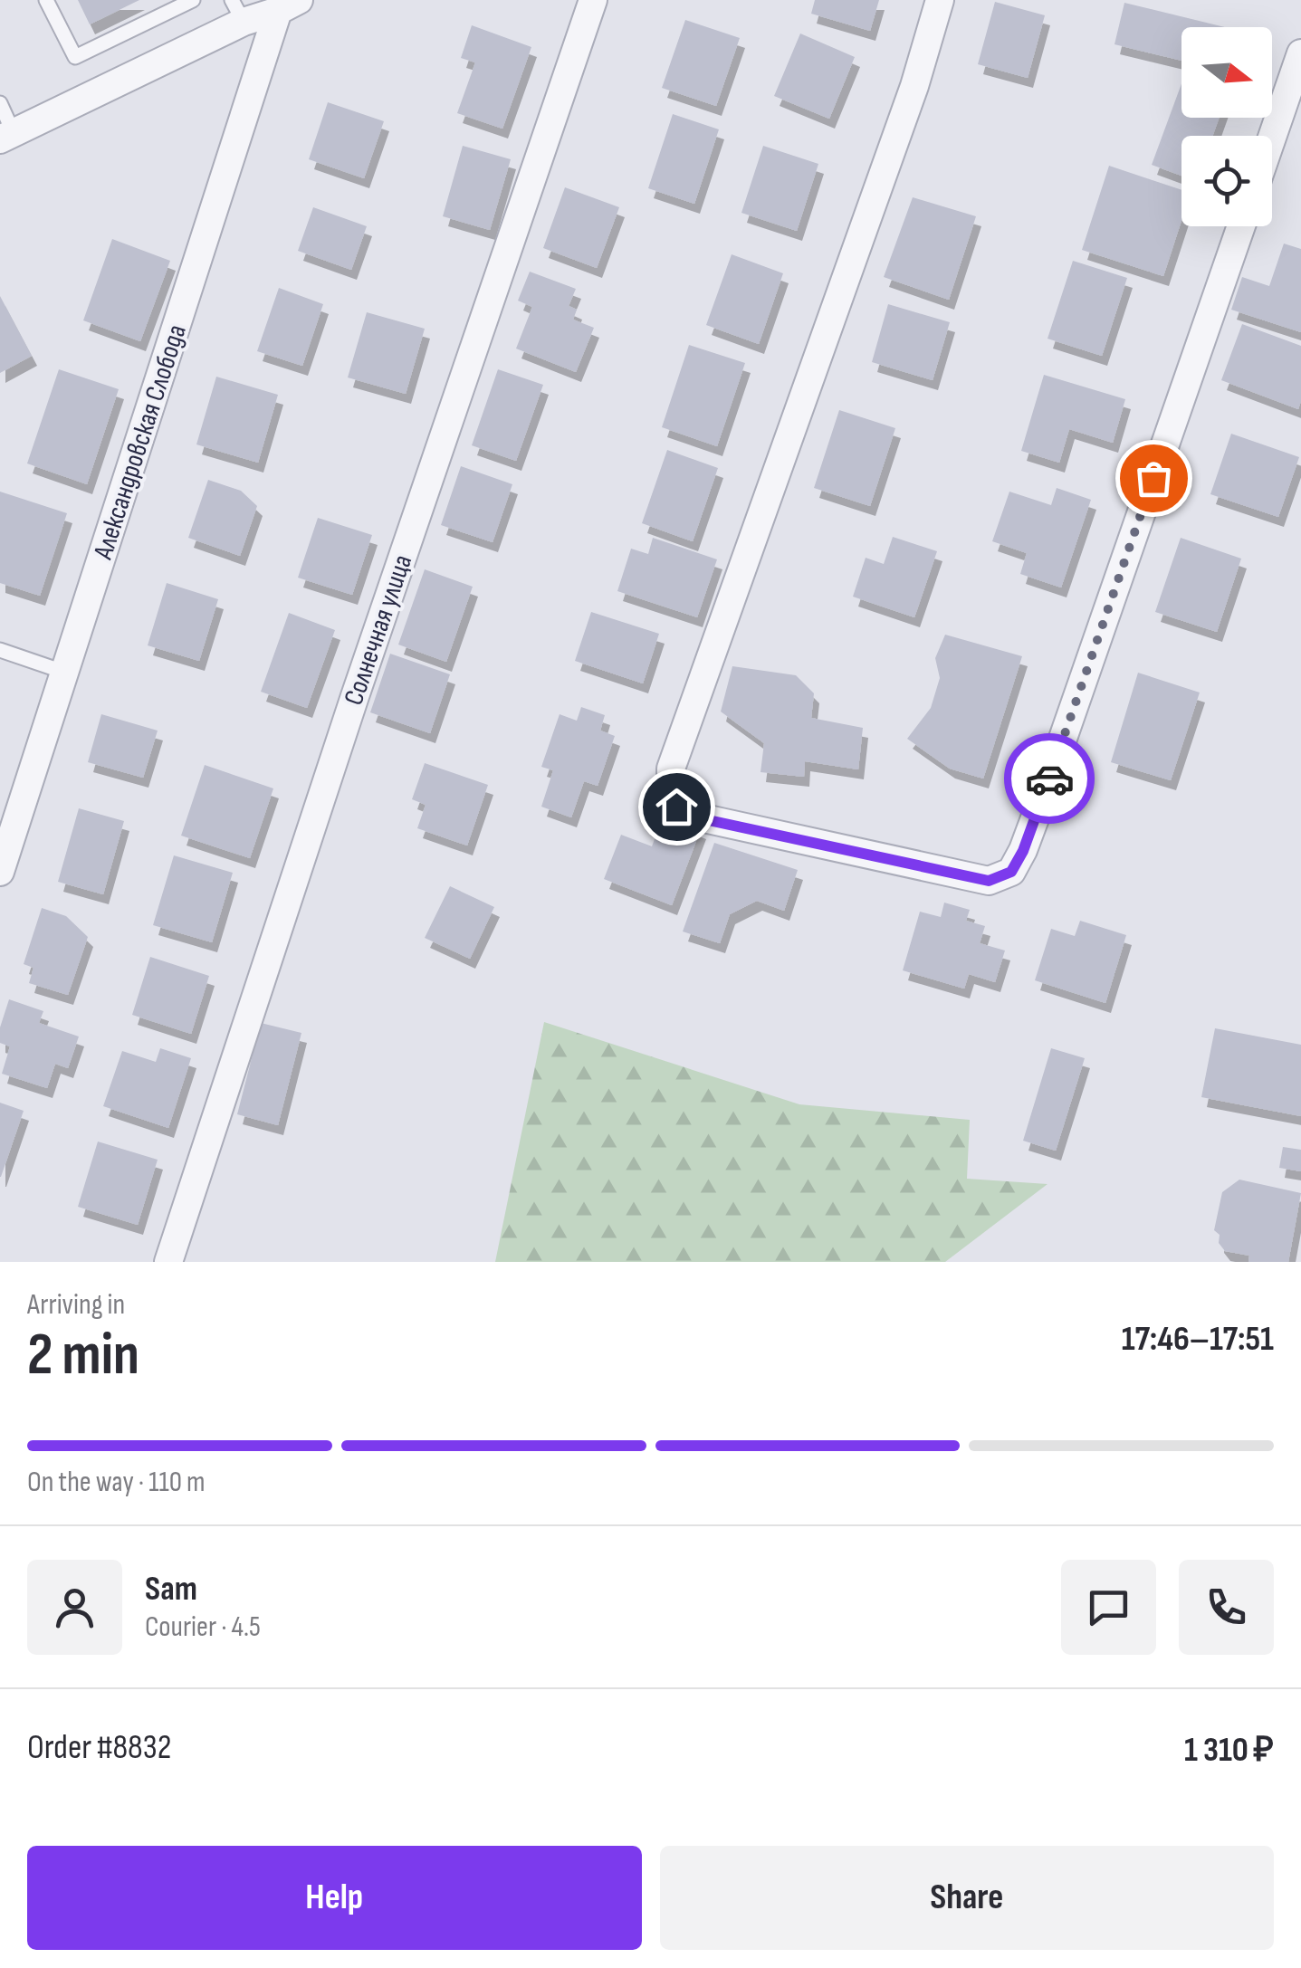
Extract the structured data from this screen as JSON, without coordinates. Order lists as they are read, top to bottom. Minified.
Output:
{"streets":{"street":["Александровская Слобода","Солнечная улица"]},"north":"right","page":{"heading":["2 min","Arriving in","17:46–17:51"],"panel":["Sam","Courier · 4.5","Order #8832","1 310 ₽"],"bar":"On the way · 110 m","buttons":["Help","Share"]}}
